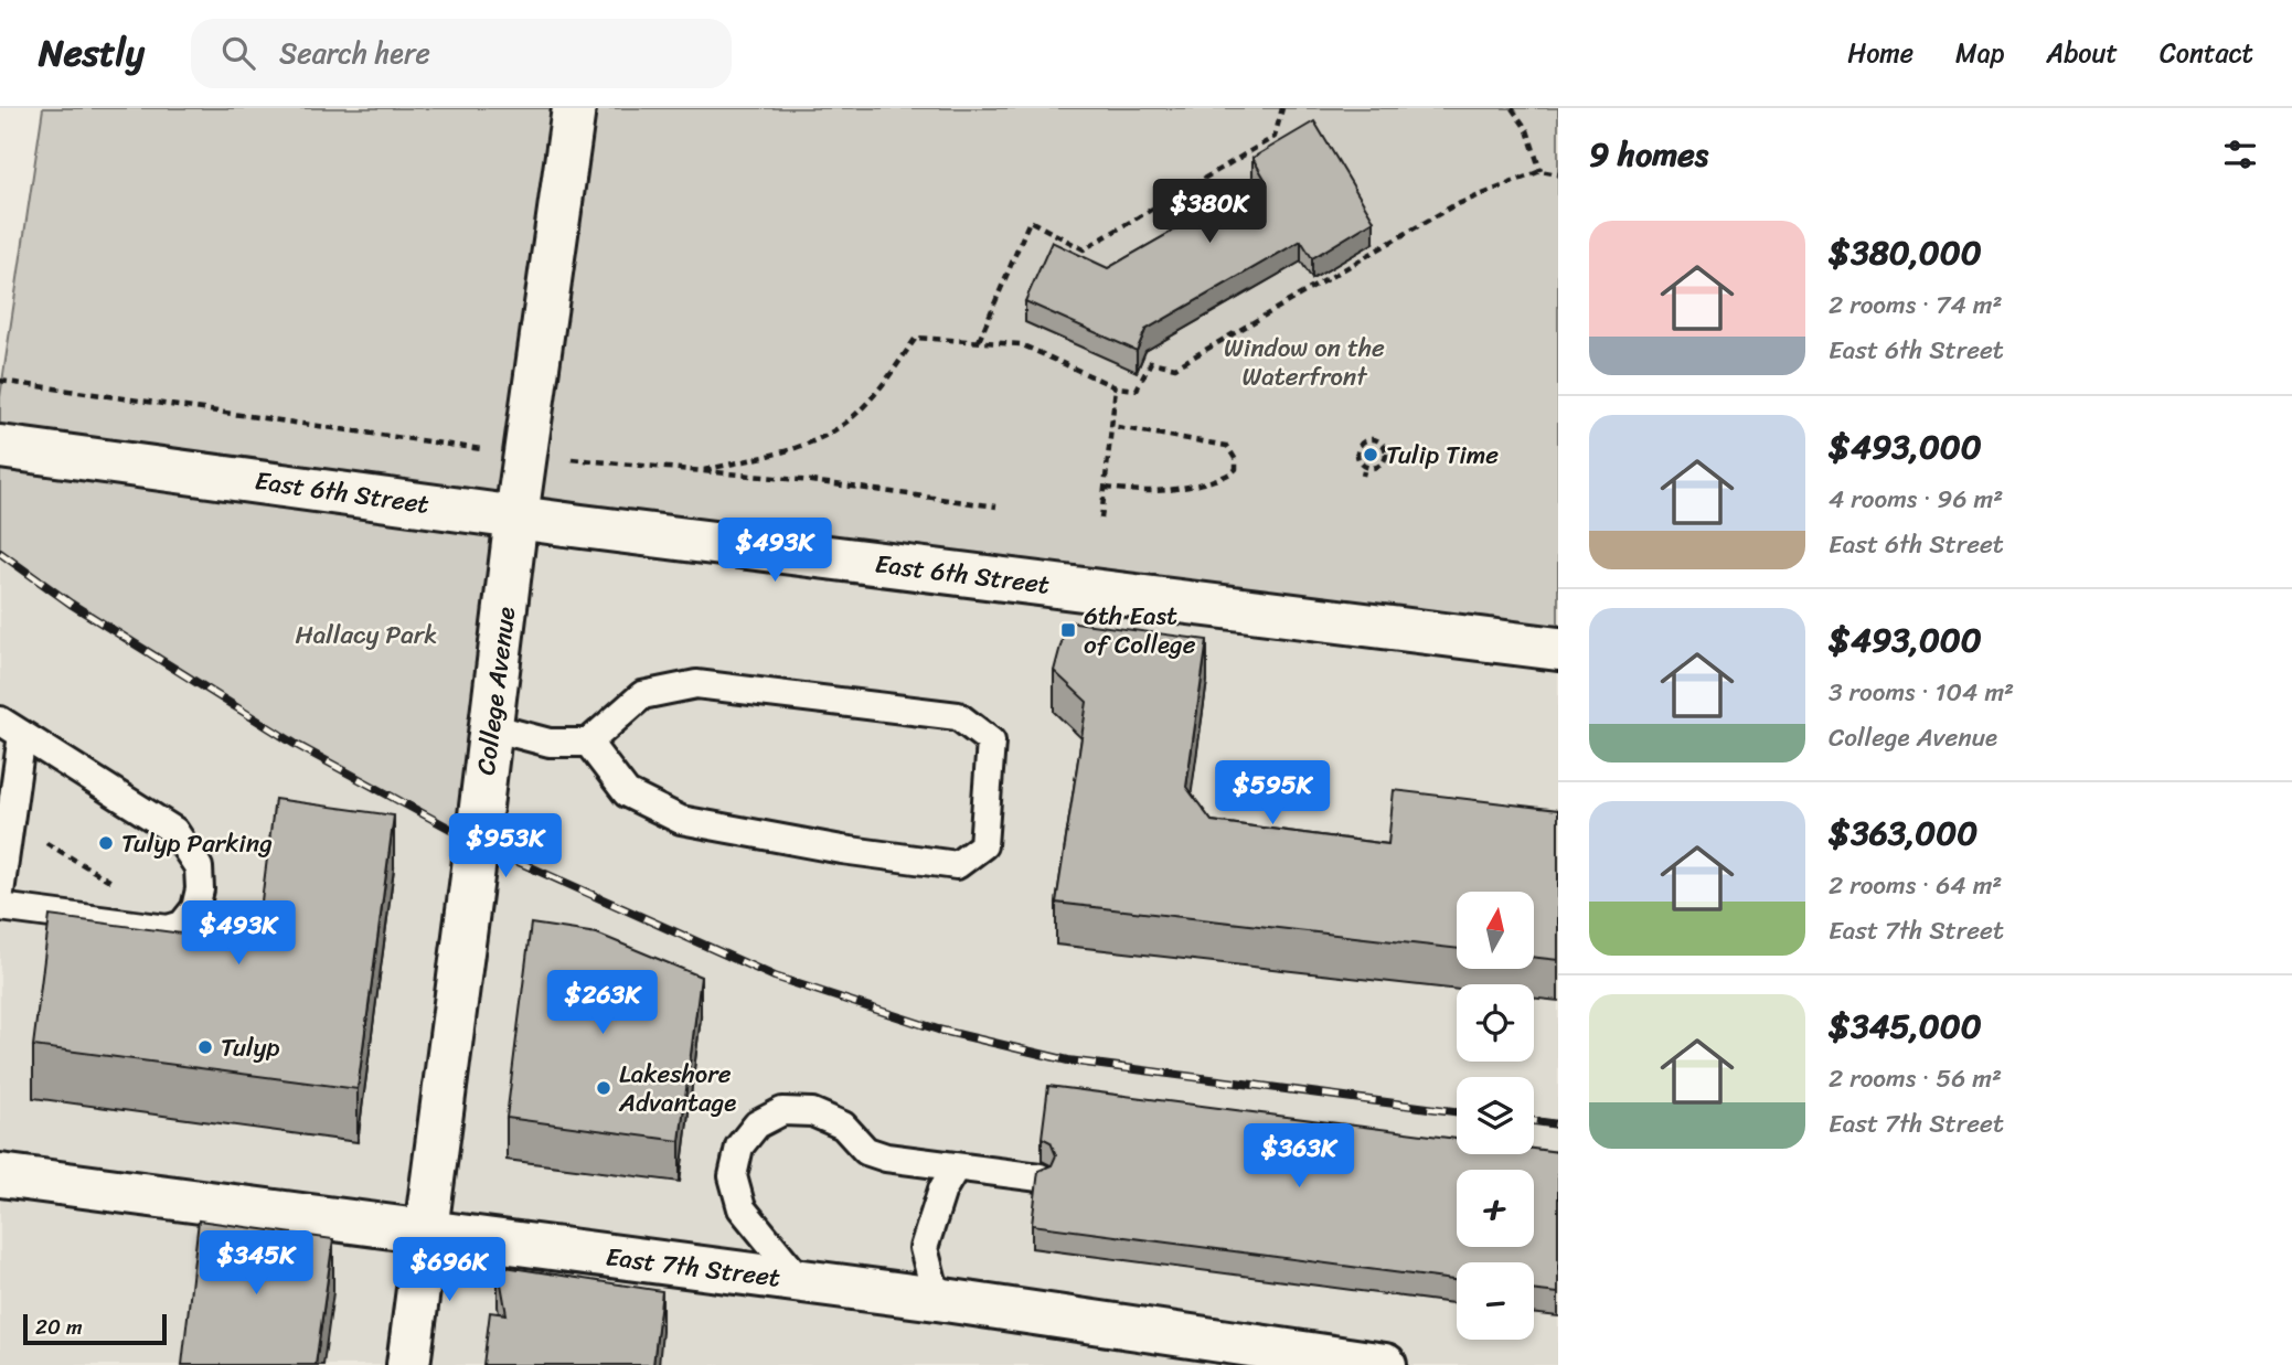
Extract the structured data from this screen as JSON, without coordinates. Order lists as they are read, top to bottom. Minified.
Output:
{"streets":{"street":["East 6th Street","College Avenue","East 7th Street"]},"crossings":[["East 6th Street","College Avenue"],["College Avenue","East 7th Street"]],"parks":["Window on the Waterfront","Hallacy Park"],"places":{"other":["Tulip Time","Tulyp Parking","Tulyp","Lakeshore Advantage"],"transit":["6th East of College"]},"scale_bar":"20 m","north":"top","page":{"header":"Nestly","search":"Search here","nav":["Home","Map","About","Contact"],"heading":"9 homes","price":["$380K","$493K","$595K","$953K","$493K","$263K","$363K","$345K","$696K"],"list":[{"name":"$380,000","note":"2 rooms · 74 m² · East 6th Street"},{"name":"$493,000","note":"4 rooms · 96 m² · East 6th Street"},{"name":"$493,000","note":"3 rooms · 104 m² · College Avenue"},{"name":"$363,000","note":"2 rooms · 64 m² · East 7th Street"},{"name":"$345,000","note":"2 rooms · 56 m² · East 7th Street"}],"map_buttons":["+","−"],"scale":"20 m"}}
